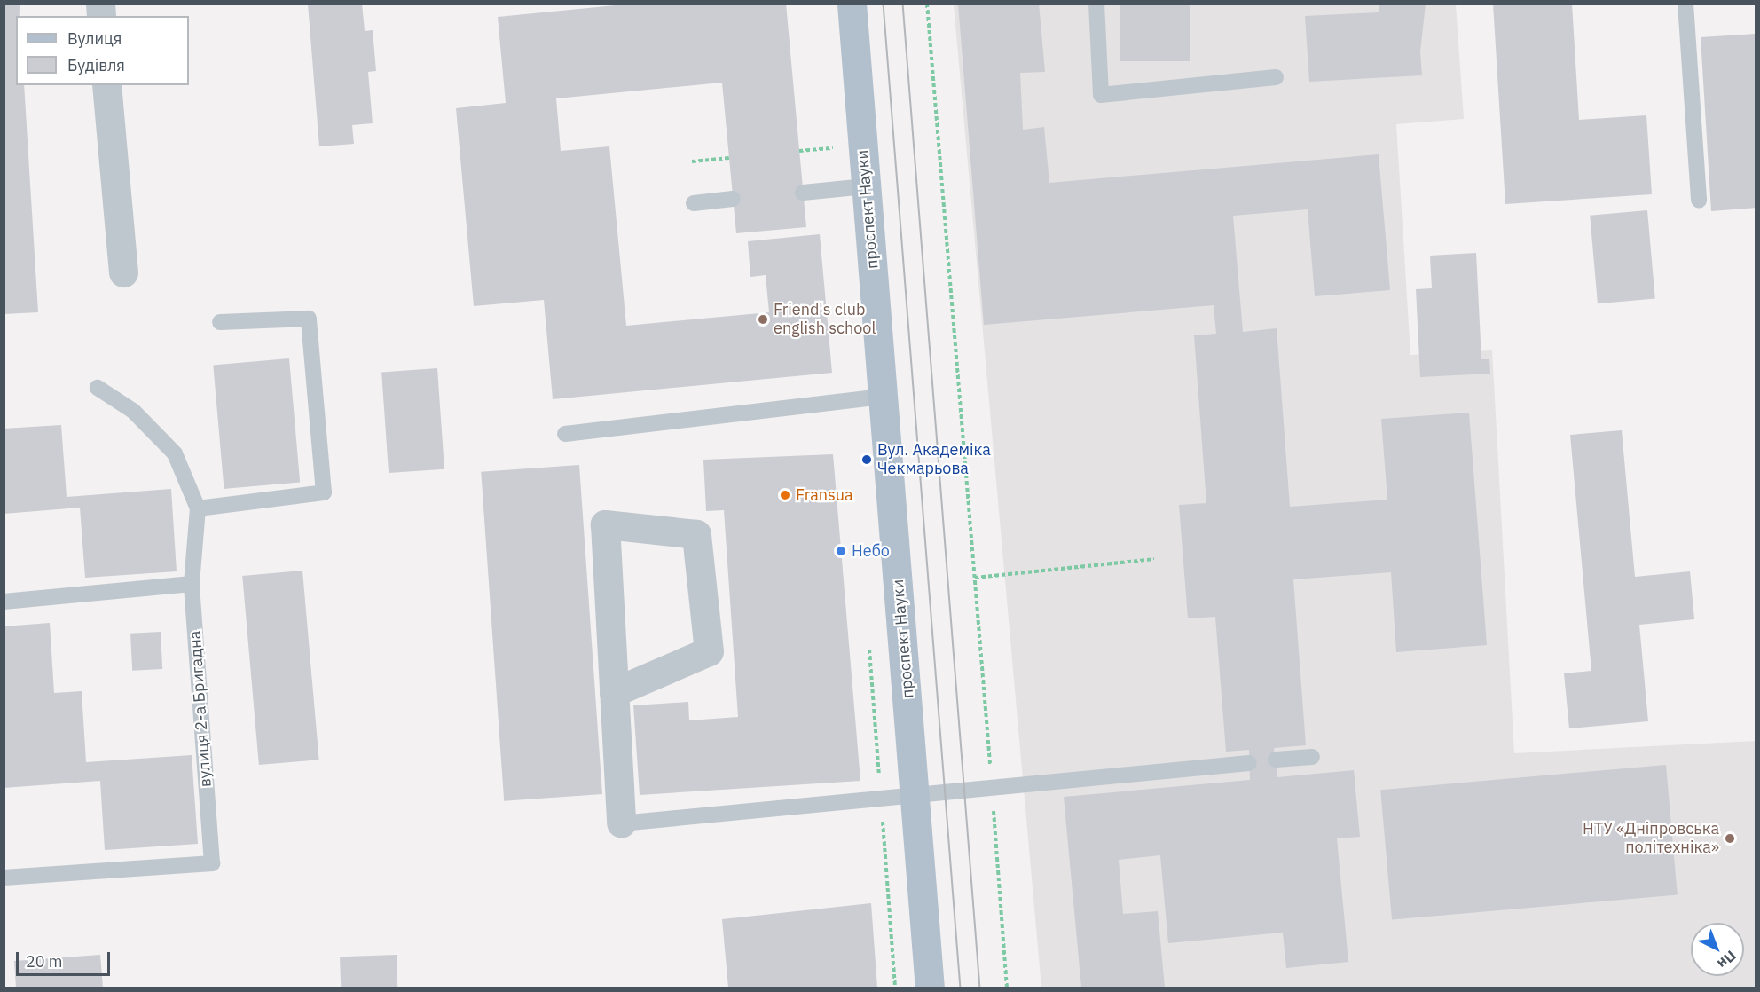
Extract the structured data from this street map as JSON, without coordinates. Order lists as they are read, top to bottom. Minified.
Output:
{"streets":{"main road":["проспект Науки"],"lane":["вулиця 2-а Бригадна"]},"places":["Friend's club english school","Вул. Академіка Чекмарьова","Fransua","Небо","НТУ «Дніпровська політехніка»"],"legend":["Вулиця","Будівля"],"scale_bar":"20 m","north":"bottom right"}
